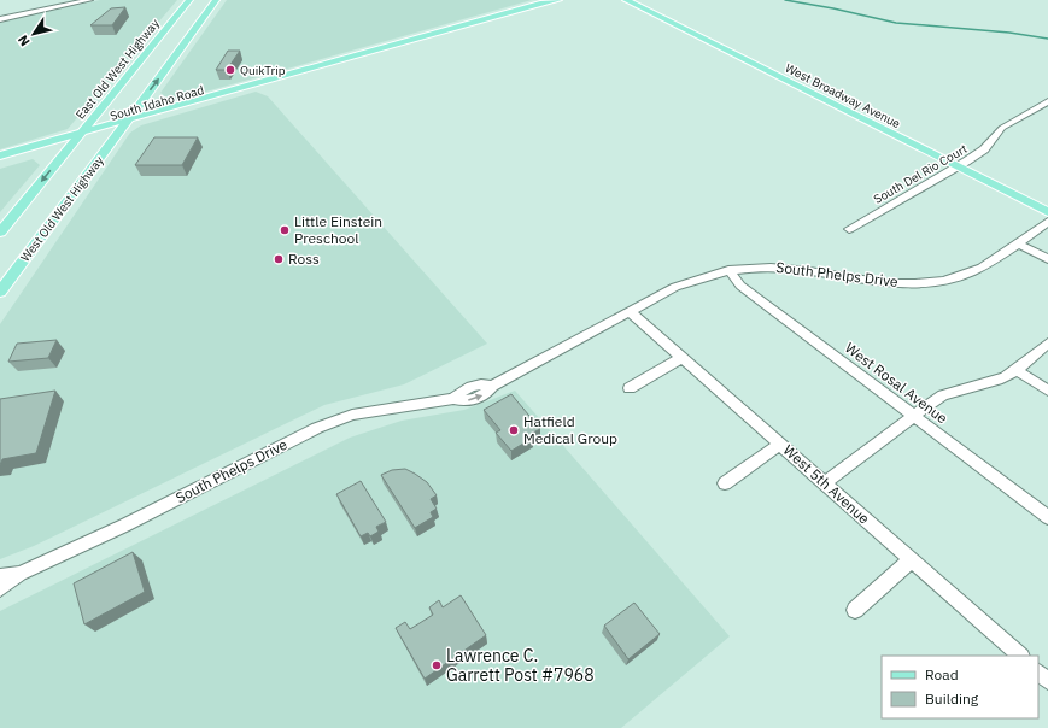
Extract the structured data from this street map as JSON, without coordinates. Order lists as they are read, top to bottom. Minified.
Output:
{"streets":{"main road":["East Old West Highway","West Broadway Avenue","South Idaho Road","West Old West Highway"],"street":["South Del Rio Court","South Phelps Drive","West Rosal Avenue","West 5th Avenue"]},"crossings":[["East Old West Highway","South Idaho Road"],["West Broadway Avenue","South Del Rio Court"],["South Idaho Road","West Old West Highway"],["South Phelps Drive","West Rosal Avenue"],["South Phelps Drive","West 5th Avenue"]],"places":["QuikTrip","Little Einstein Preschool","Ross","Hatfield Medical Group","Lawrence C. Garrett Post #7968"],"legend":["Road","Building"],"north":"bottom left"}
